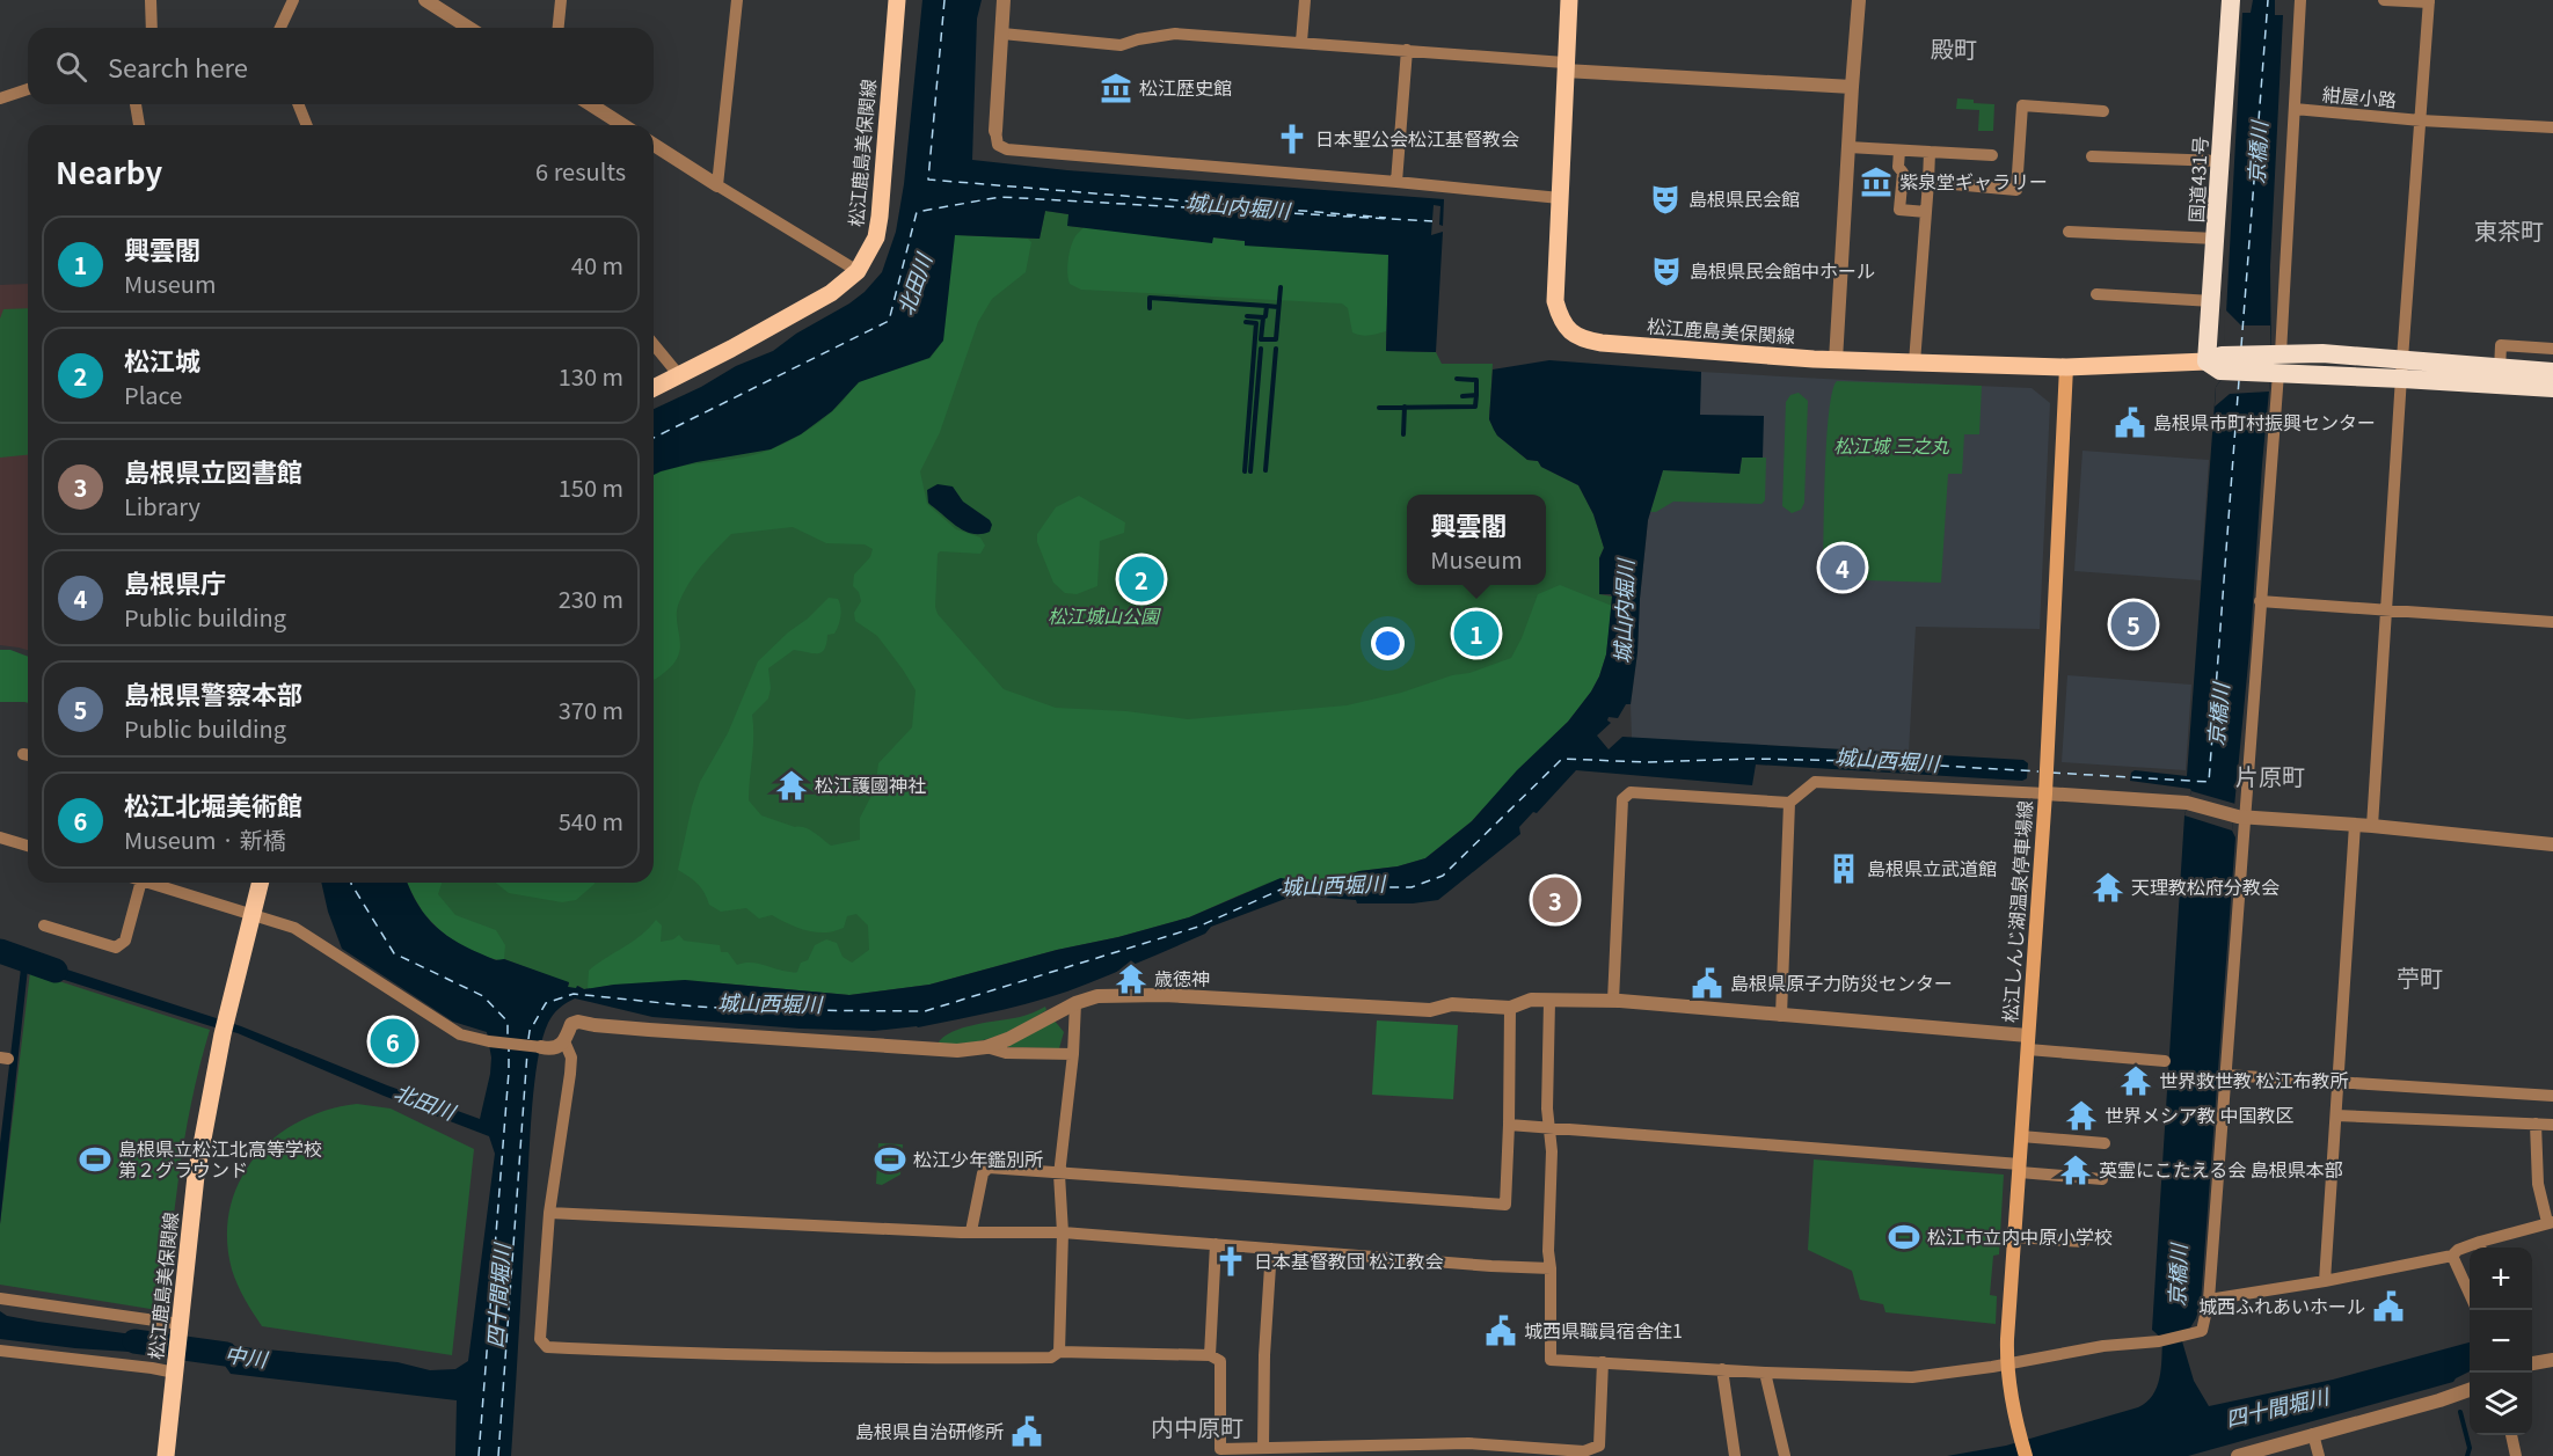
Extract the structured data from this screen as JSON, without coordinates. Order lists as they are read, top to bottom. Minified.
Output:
{"streets":{"highway":["国道431号"],"main road":["松江鹿島美保関線","松江しんじ湖温泉停車場線"],"street":["紺屋小路"]},"crossings":[["松江鹿島美保関線","国道431号"],["松江鹿島美保関線","松江しんじ湖温泉停車場線"]],"districts":["殿町","東茶町","片原町","苧町","内中原町"],"water":["京橋川","城山内堀川","北田川","城山西堀川","四十間堀川","中川"],"parks":["松江城 三之丸","松江城山公園"],"places":{"museum":["松江歴史館","紫泉堂ギャラリー"],"church":["日本聖公会松江基督教会","日本基督教団 松江教会"],"theatre":["島根県民会館","島根県民会館中ホール"],"public building":["島根県市町村振興センター","島根県原子力防災センター","城西ふれあいホール","城西県職員宿舎住1","島根県自治研修所"],"temple":["松江護國神社","天理教松府分教会","歳徳神","世界救世教 松江布教所","世界メシア教 中国教区","英霊にこたえる会 島根県本部"],"building":["島根県立武道館"],"sports":["島根県立松江北高等学校 第２グラウンド","松江少年鑑別所","松江市立内中原小学校"]},"page":{"search":"Search here","heading":["Nearby","6 results"],"list":[{"mark":"1","name":"興雲閣","note":"Museum","value":"40 m"},{"mark":"2","name":"松江城","note":"Place","value":"130 m"},{"mark":"3","name":"島根県立図書館","note":"Library","value":"150 m"},{"mark":"4","name":"島根県庁","note":"Public building","value":"230 m"},{"mark":"5","name":"島根県警察本部","note":"Public building","value":"370 m"},{"mark":"6","name":"松江北堀美術館","note":"Museum · 新橋","value":"540 m"}],"popup":["興雲閣","Museum"],"pins":["4","2","5","1","3","6"],"map_buttons":["+","−"]}}
